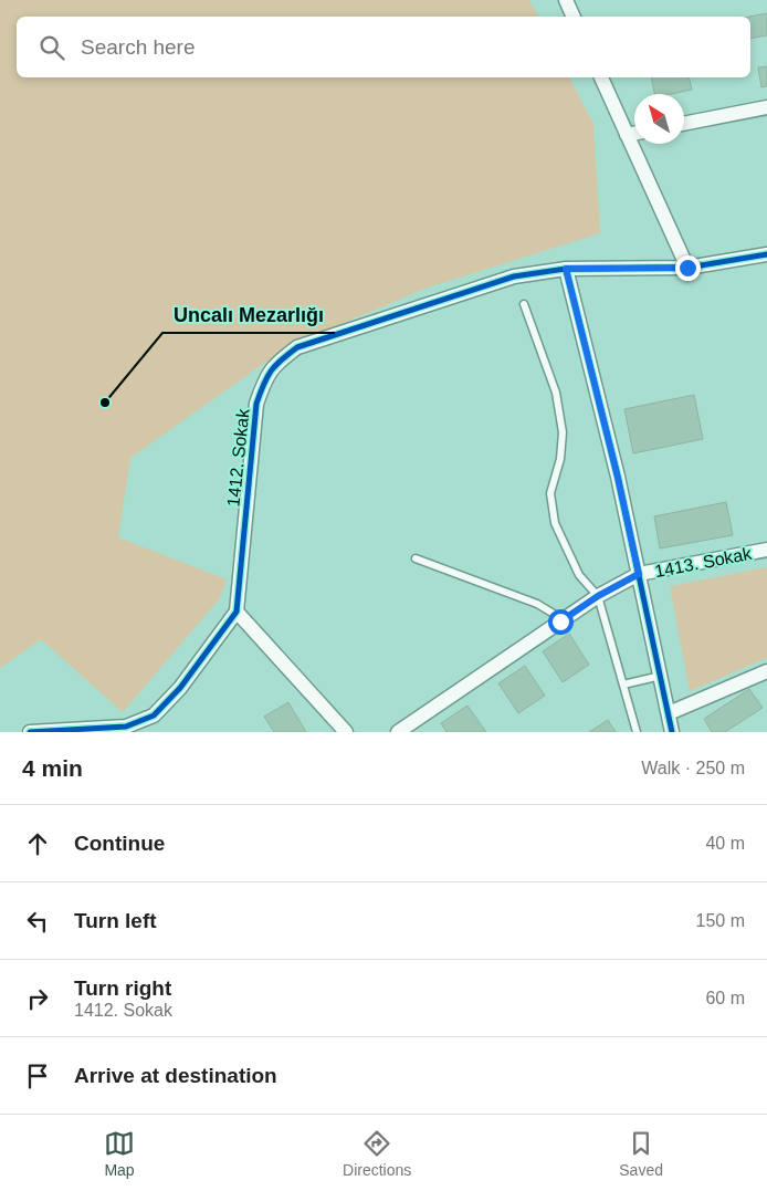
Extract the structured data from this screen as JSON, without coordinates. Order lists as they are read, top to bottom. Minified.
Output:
{"streets":{"street":["1412. Sokak","1413. Sokak"]},"places":["Uncalı Mezarlığı"],"north":"top left","page":{"search":"Search here","heading":["4 min","Walk · 250 m"],"list":[["Continue","40 m"],["Turn left","150 m"],["Turn right","1412. Sokak","60 m"],"Arrive at destination"],"nav":["Map","Directions","Saved"]}}
